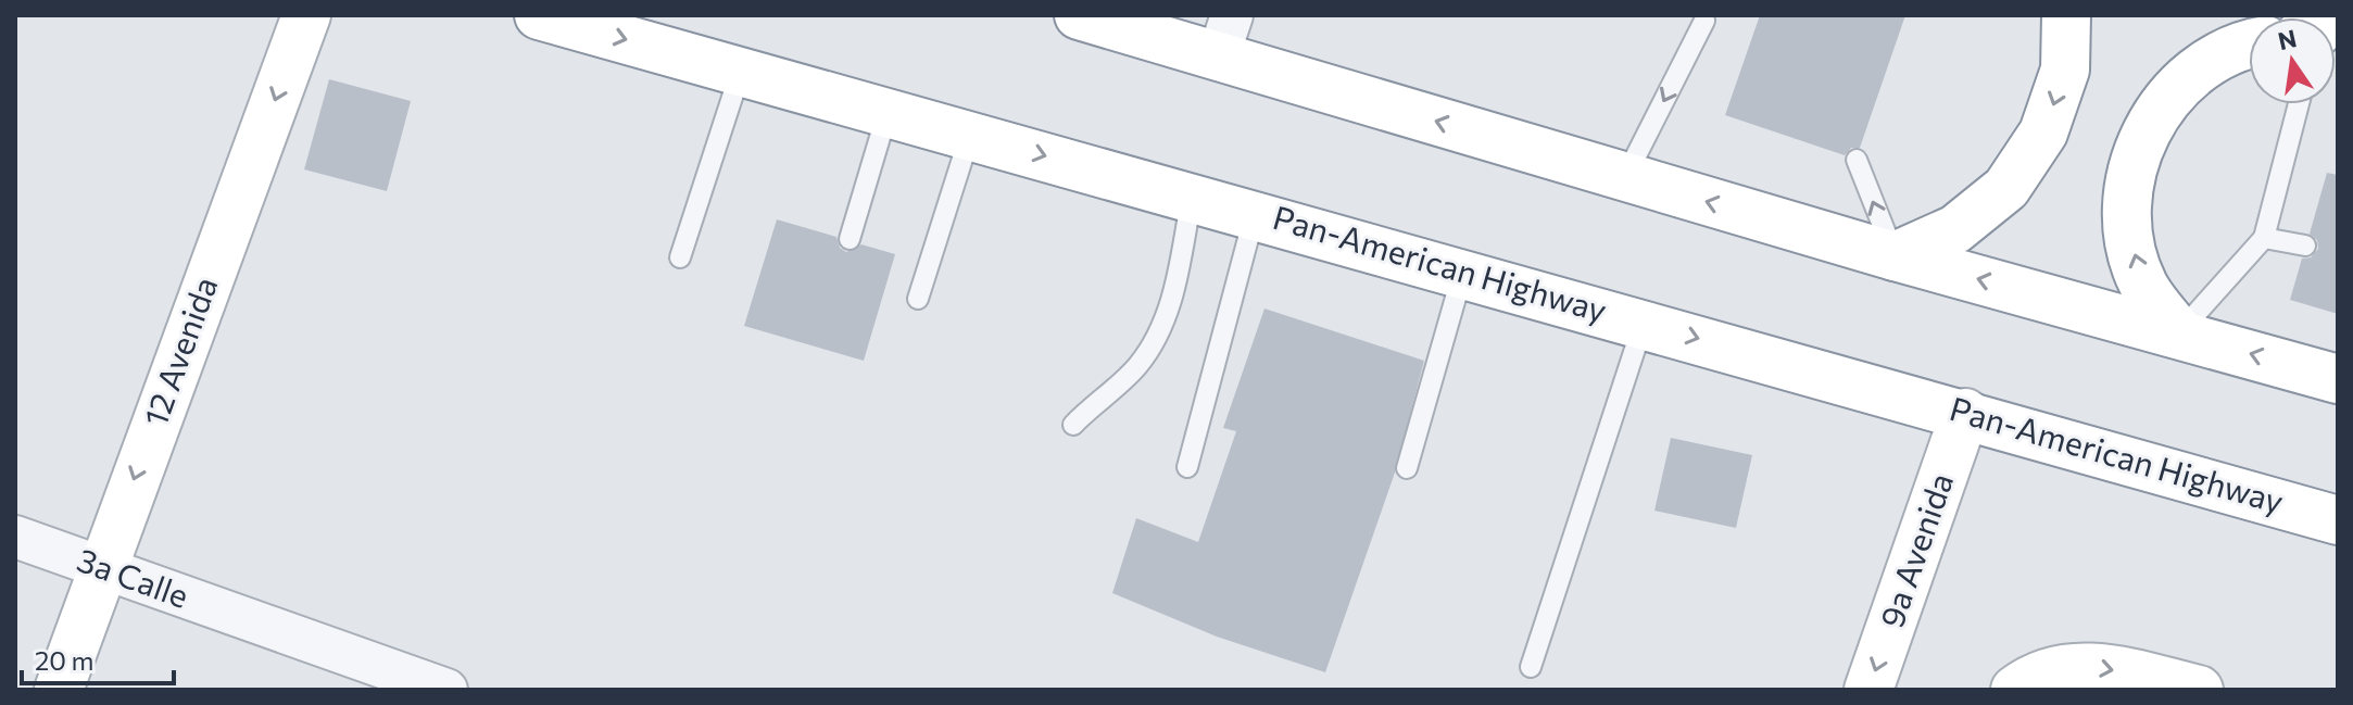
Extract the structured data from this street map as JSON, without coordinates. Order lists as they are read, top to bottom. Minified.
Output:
{"streets":{"main road":["Pan-American Highway","12 Avenida","9a Avenida"],"street":["3a Calle"]},"crossings":[["Pan-American Highway","9a Avenida"],["12 Avenida","3a Calle"]],"one_way":["12 Avenida","9a Avenida"],"scale_bar":"20 m","north":"top"}
